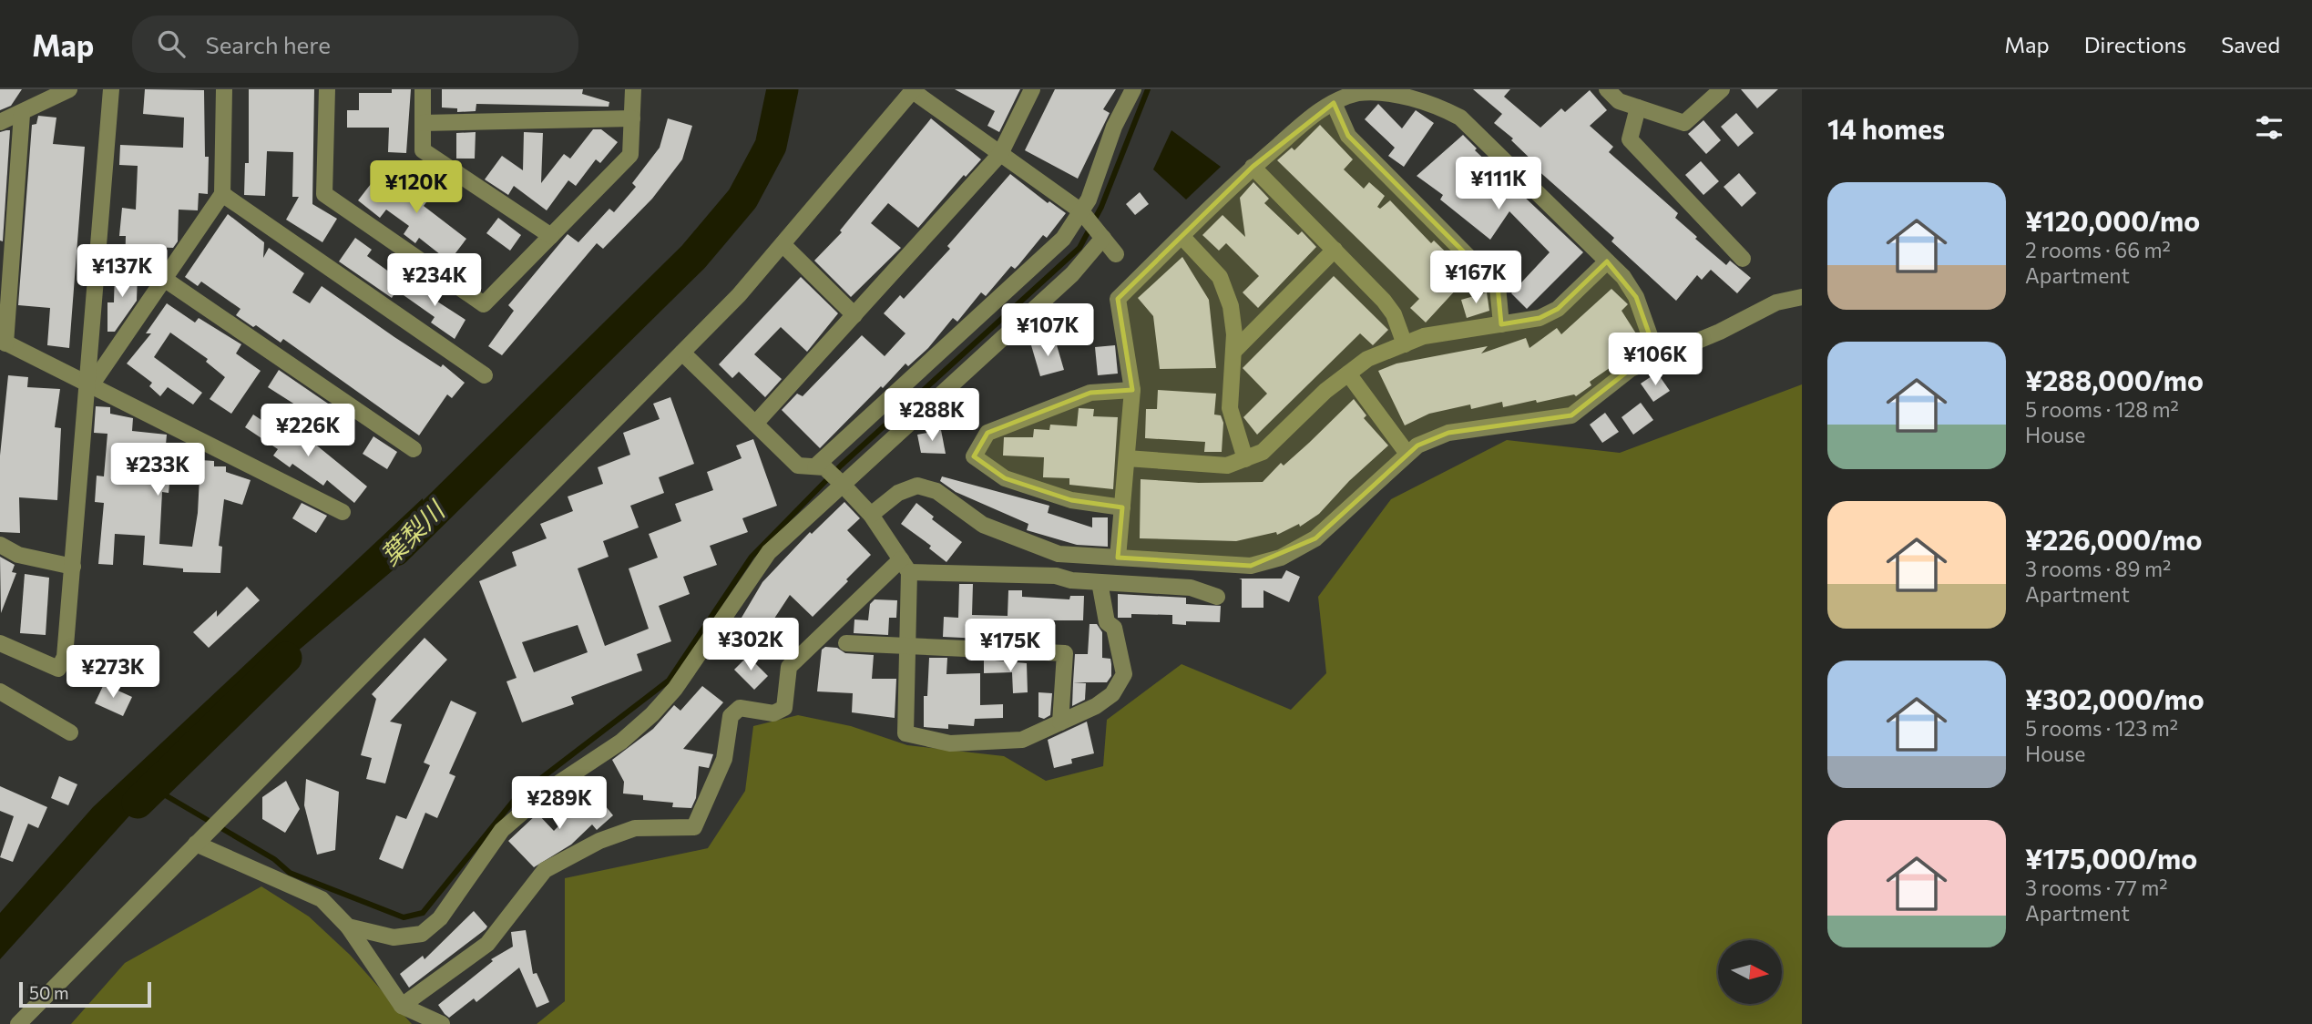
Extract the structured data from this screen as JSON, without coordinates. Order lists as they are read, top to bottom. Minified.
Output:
{"water":["葉梨川"],"scale_bar":"50 m","north":"right","page":{"header":"Map","search":"Search here","nav":["Map","Directions","Saved"],"heading":"14 homes","price":["¥111K","¥120K","¥137K","¥167K","¥234K","¥107K","¥106K","¥288K","¥226K","¥233K","¥302K","¥175K","¥273K","¥289K"],"list":[{"name":"¥120,000/mo","note":"2 rooms · 66 m² · Apartment"},{"name":"¥288,000/mo","note":"5 rooms · 128 m² · House"},{"name":"¥226,000/mo","note":"3 rooms · 89 m² · Apartment"},{"name":"¥302,000/mo","note":"5 rooms · 123 m² · House"},{"name":"¥175,000/mo","note":"3 rooms · 77 m² · Apartment"}],"scale":"50 m"}}
